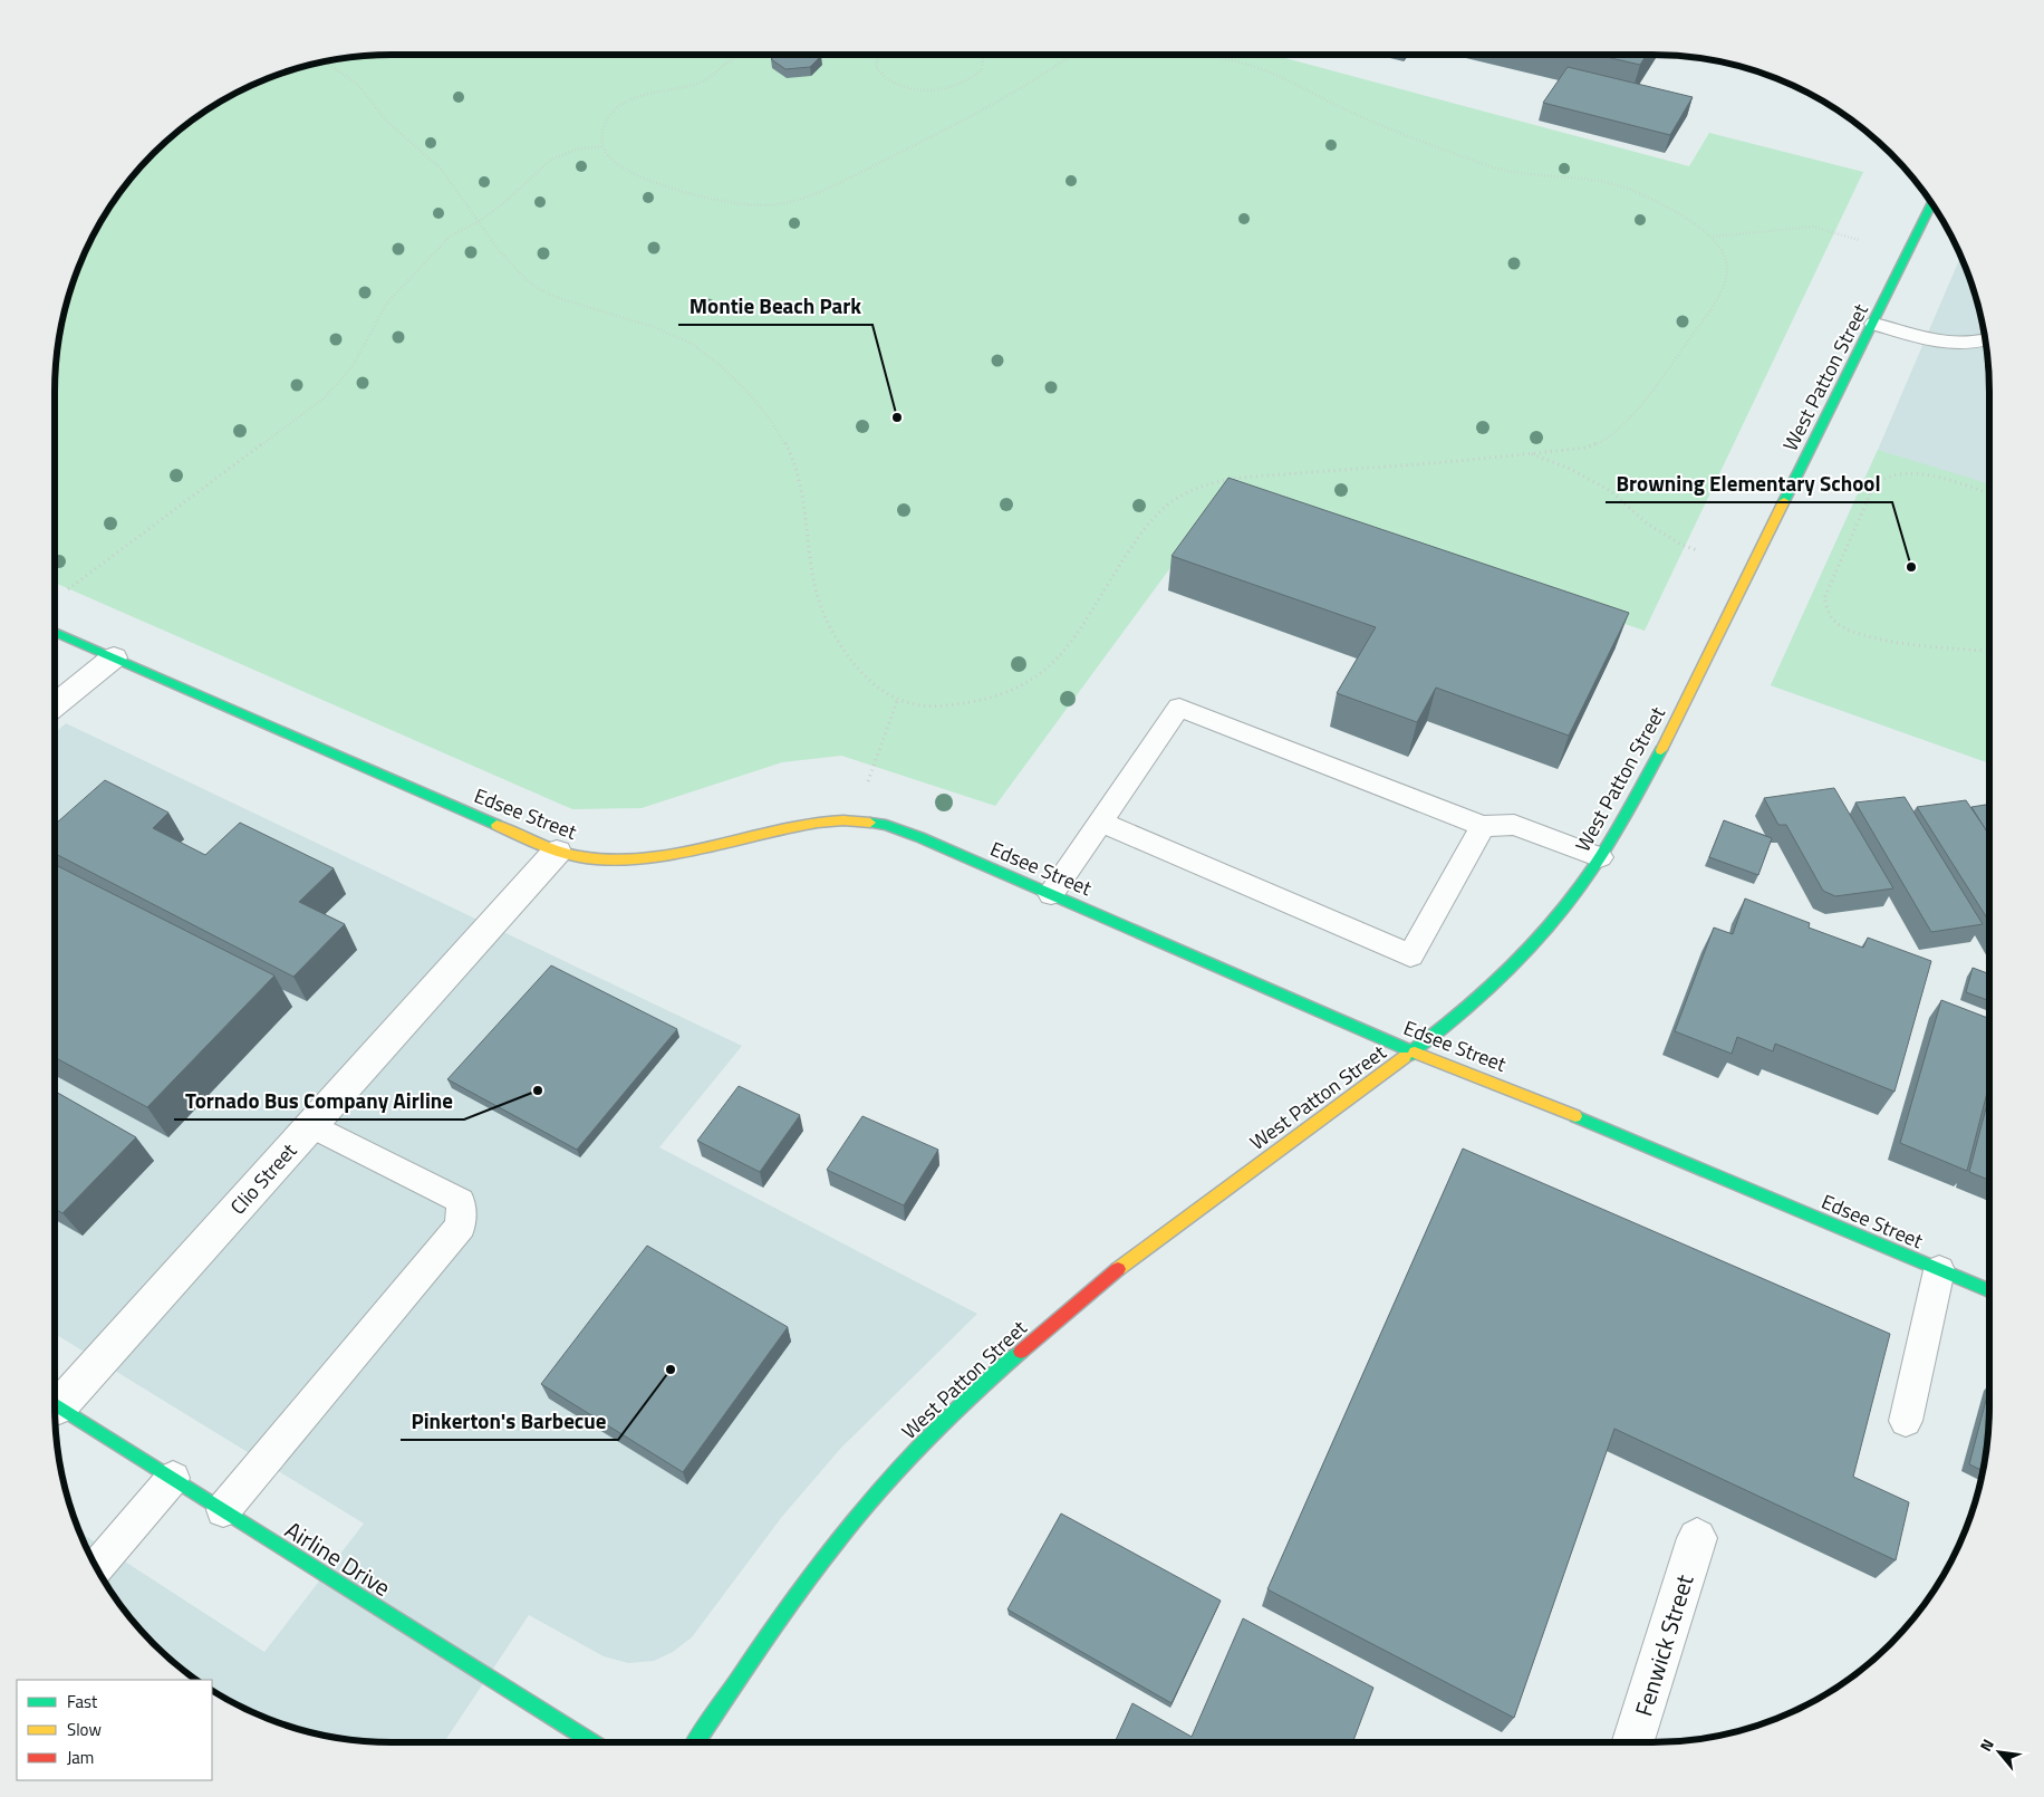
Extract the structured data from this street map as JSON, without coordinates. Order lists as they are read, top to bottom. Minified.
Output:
{"streets":{"street":["West Patton Street","Edsee Street","Clio Street","Airline Drive","Fenwick Street"]},"crossings":[["West Patton Street","Edsee Street"],["Edsee Street","Clio Street"]],"places":["Montie Beach Park","Browning Elementary School","Tornado Bus Company Airline","Pinkerton's Barbecue"],"legend":["Fast","Slow","Jam"],"north":"top left"}
